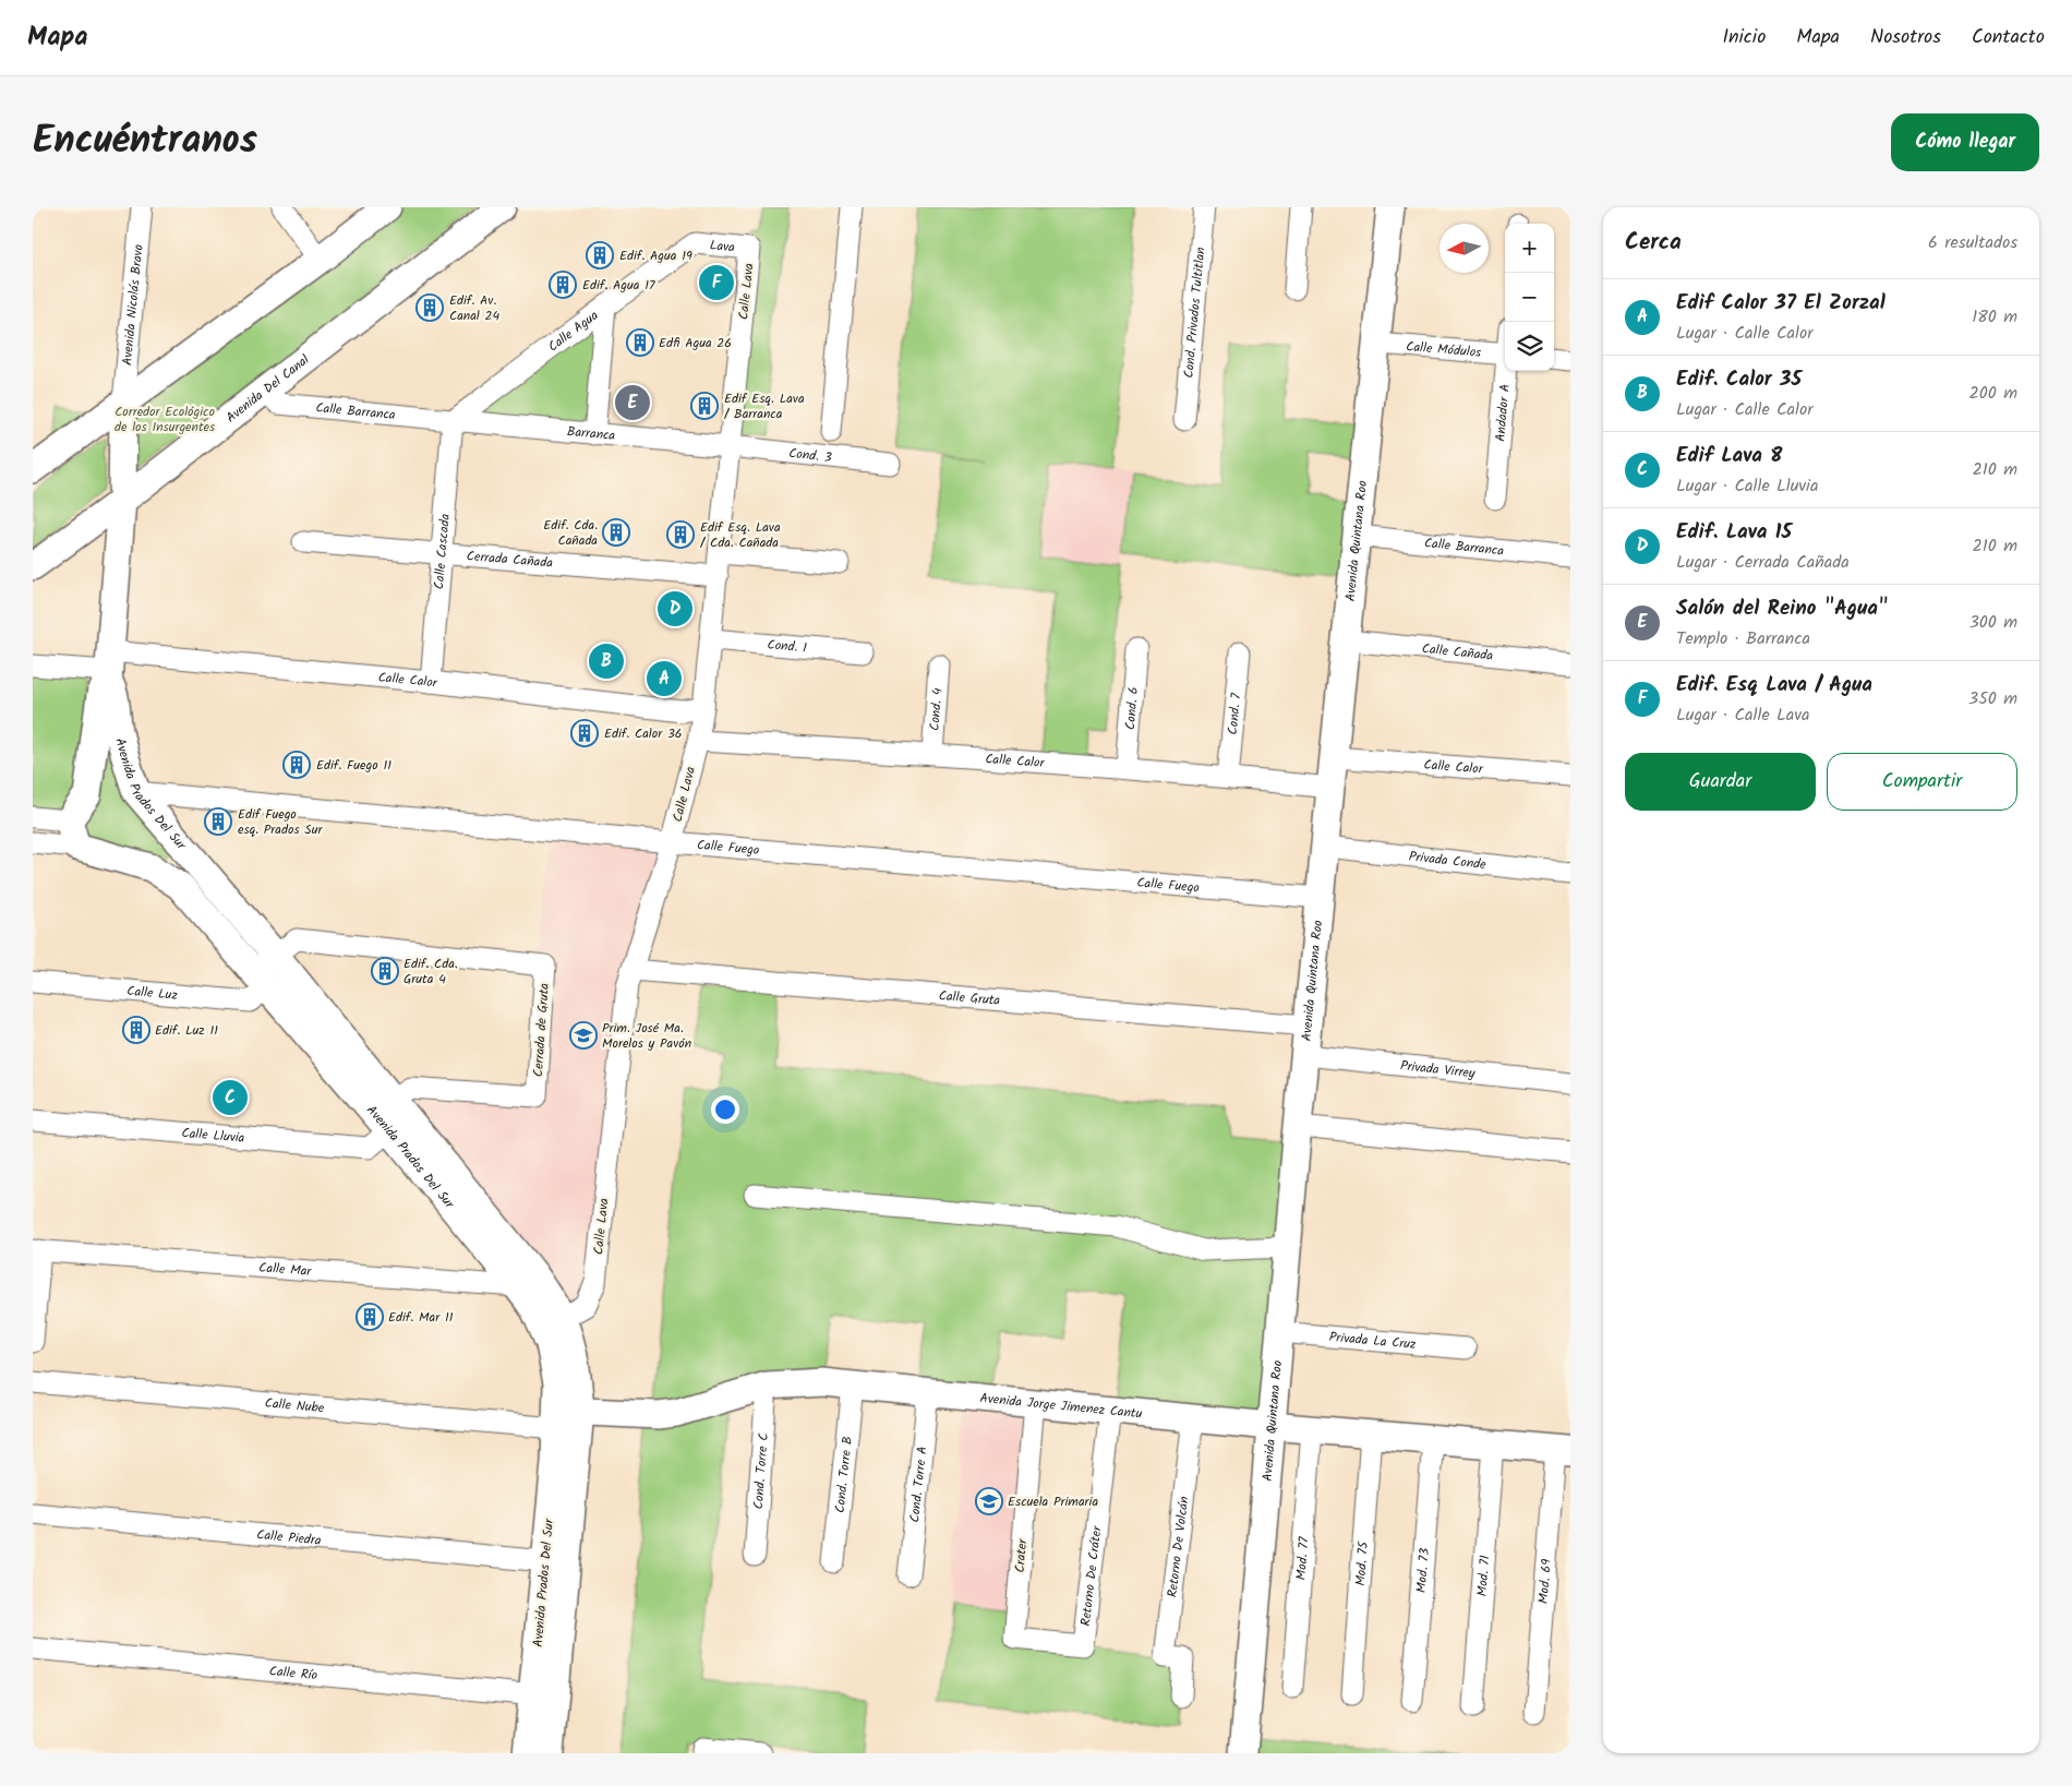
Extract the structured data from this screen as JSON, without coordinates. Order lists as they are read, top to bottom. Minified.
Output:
{"streets":{"main road":["Avenida Del Canal","Avenida Quintana Roo","Avenida Prados Del Sur","Avenida Jorge Jimenez Cantu"],"street":["Lava","Calle Lava","Avenida Nicolás Bravo","Cond. Privados Tultitlan","Calle Agua","Calle Módulos","Calle Barranca","Andador A","Barranca","Cond. 3","Calle Cascada","Cerrada Cañada","Cond. 1","Calle Cañada","Calle Calor","Cond. 4","Cond. 6","Cond. 7","Calle Fuego","Privada Conde","Calle Luz","Calle Gruta","Cerrada de Gruta","Privada Virrey","Calle Lluvia","Calle Mar","Privada La Cruz","Calle Nube","Cond. Torre C","Cond. Torre B","Cond. Torre A","Calle Piedra","Retorno De Volcán","Crater","Mod. 77","Mod. 75","Mod. 73","Mod. 71","Retorno De Cráter","Mod. 69","Calle Río"]},"crossings":[["Lava","Calle Lava"],["Lava","Calle Agua"],["Calle Lava","Barranca"],["Calle Lava","Cond. 3"],["Calle Lava","Cerrada Cañada"],["Calle Lava","Cond. 1"],["Calle Lava","Calle Calor"],["Calle Lava","Avenida Prados Del Sur"],["Calle Lava","Calle Fuego"],["Calle Lava","Calle Gruta"],["Avenida Nicolás Bravo","Avenida Prados Del Sur"],["Calle Agua","Calle Barranca"],["Calle Agua","Barranca"],["Calle Agua","Calle Cascada"],["Calle Módulos","Avenida Quintana Roo"],["Avenida Del Canal","Calle Barranca"],["Avenida Del Canal","Avenida Prados Del Sur"],["Calle Barranca","Barranca"],["Calle Barranca","Avenida Quintana Roo"],["Calle Barranca","Calle Cascada"],["Barranca","Cond. 3"],["Barranca","Calle Cascada"],["Avenida Quintana Roo","Calle Cañada"],["Avenida Quintana Roo","Calle Calor"],["Avenida Quintana Roo","Calle Fuego"],["Avenida Quintana Roo","Privada Conde"],["Avenida Quintana Roo","Calle Gruta"],["Avenida Quintana Roo","Privada Virrey"],["Avenida Quintana Roo","Privada La Cruz"],["Avenida Quintana Roo","Avenida Jorge Jimenez Cantu"],["Calle Cascada","Cerrada Cañada"],["Calle Cascada","Calle Calor"],["Calle Calor","Cond. 4"],["Calle Calor","Cond. 6"],["Calle Calor","Cond. 7"],["Calle Calor","Avenida Prados Del Sur"],["Avenida Prados Del Sur","Calle Fuego"],["Avenida Prados Del Sur","Calle Luz"],["Avenida Prados Del Sur","Cerrada de Gruta"],["Avenida Prados Del Sur","Calle Lluvia"],["Avenida Prados Del Sur","Calle Mar"],["Avenida Prados Del Sur","Calle Nube"],["Avenida Prados Del Sur","Avenida Jorge Jimenez Cantu"],["Avenida Prados Del Sur","Calle Piedra"],["Avenida Prados Del Sur","Calle Río"],["Calle Luz","Cerrada de Gruta"],["Cerrada de Gruta","Calle Lluvia"],["Calle Nube","Avenida Jorge Jimenez Cantu"],["Avenida Jorge Jimenez Cantu","Cond. Torre C"],["Avenida Jorge Jimenez Cantu","Cond. Torre B"],["Avenida Jorge Jimenez Cantu","Cond. Torre A"],["Avenida Jorge Jimenez Cantu","Retorno De Volcán"],["Avenida Jorge Jimenez Cantu","Crater"],["Avenida Jorge Jimenez Cantu","Mod. 77"],["Avenida Jorge Jimenez Cantu","Mod. 75"],["Avenida Jorge Jimenez Cantu","Mod. 73"],["Avenida Jorge Jimenez Cantu","Mod. 71"],["Avenida Jorge Jimenez Cantu","Retorno De Cráter"],["Avenida Jorge Jimenez Cantu","Mod. 69"],["Crater","Retorno De Cráter"]],"parks":["Corredor Ecológico de los Insurgentes"],"places":{"building":["Edif. Agua 19","Edif. Agua 17","Edif. Av. Canal 24","Edfi Agua 26","Edif Esq. Lava / Barranca","Edif. Cda. Cañada","Edif Esq. Lava / Cda. Cañada","Edif. Calor 36","Edif. Fuego 11","Edif Fuego esq. Prados Sur","Edif. Cda. Gruta 4","Edif. Luz 11","Edif. Mar 11"],"school or university":["Prim. José Ma. Morelos y Pavón","Escuela Primaria"]},"north":"left","page":{"header":"Mapa","nav":["Inicio","Mapa","Nosotros","Contacto"],"title":"Encuéntranos","buttons":["Cómo llegar",["Guardar","Compartir"]],"heading":["Cerca","6 resultados"],"map_buttons":["+","−"],"pins":["F","E","D","B","A","C"],"list":[{"mark":"A","name":"Edif Calor 37 El Zorzal","note":"Lugar · Calle Calor","value":"180 m"},{"mark":"B","name":"Edif. Calor 35","note":"Lugar · Calle Calor","value":"200 m"},{"mark":"C","name":"Edif Lava 8","note":"Lugar · Calle Lluvia","value":"210 m"},{"mark":"D","name":"Edif. Lava 15","note":"Lugar · Cerrada Cañada","value":"210 m"},{"mark":"E","name":"Salón del Reino \"Agua\"","note":"Templo · Barranca","value":"300 m"},{"mark":"F","name":"Edif. Esq Lava / Agua","note":"Lugar · Calle Lava","value":"350 m"}]}}
